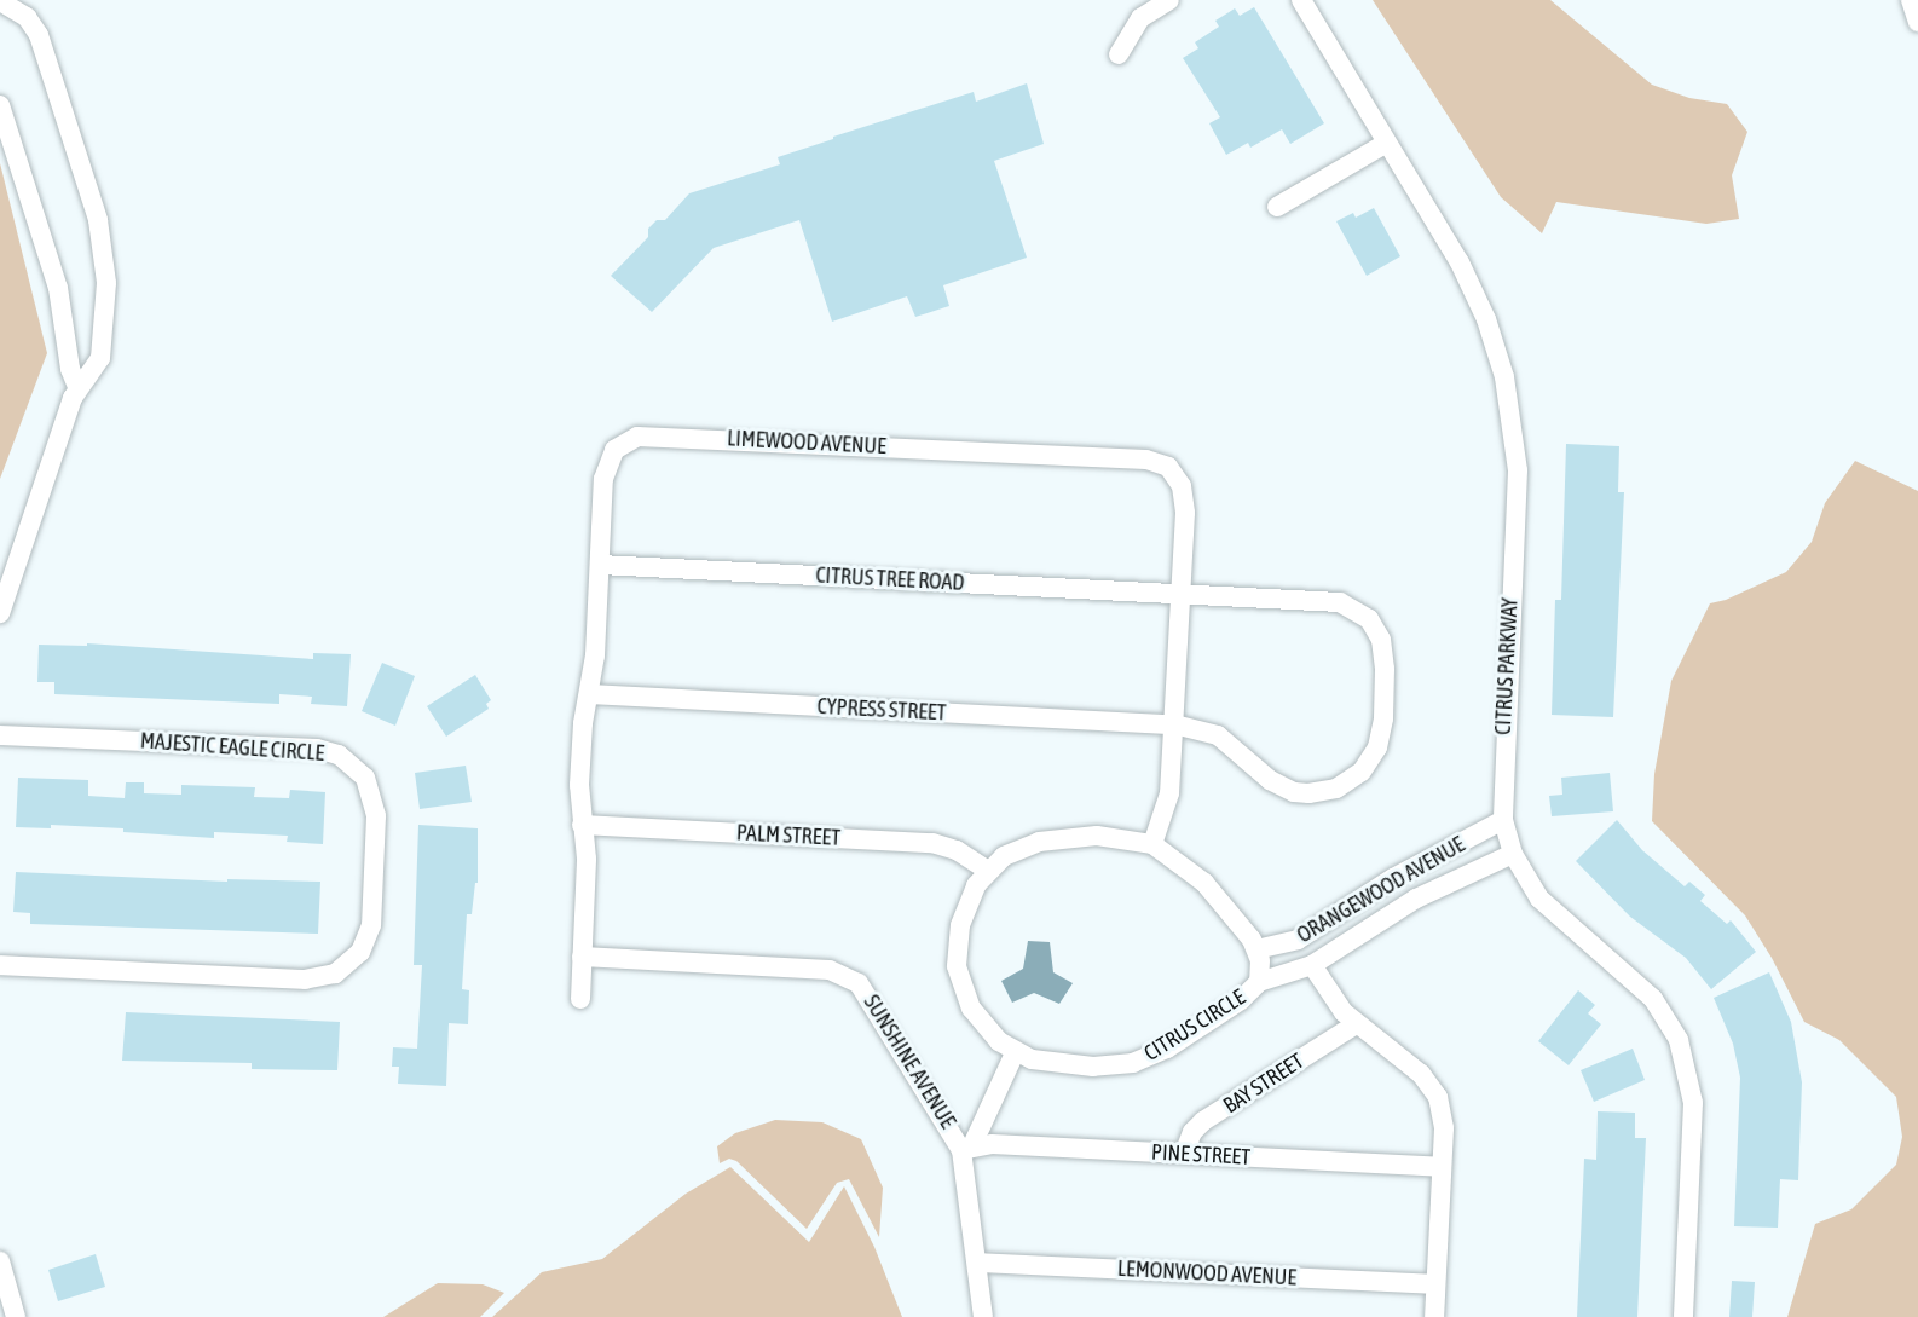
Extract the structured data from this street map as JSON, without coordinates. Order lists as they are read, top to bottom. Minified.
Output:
{"streets":{"street":["LIMEWOOD AVENUE","CITRUS TREE ROAD","CITRUS PARKWAY","CYPRESS STREET","MAJESTIC EAGLE CIRCLE","PALM STREET","ORANGEWOOD AVENUE","CITRUS CIRCLE","SUNSHINE AVENUE","BAY STREET","PINE STREET","LEMONWOOD AVENUE"]},"crossings":[["LIMEWOOD AVENUE","CITRUS TREE ROAD"],["LIMEWOOD AVENUE","CYPRESS STREET"],["LIMEWOOD AVENUE","PALM STREET"],["LIMEWOOD AVENUE","ORANGEWOOD AVENUE"],["LIMEWOOD AVENUE","CITRUS CIRCLE"],["LIMEWOOD AVENUE","SUNSHINE AVENUE"],["CITRUS TREE ROAD","CYPRESS STREET"],["CITRUS PARKWAY","ORANGEWOOD AVENUE"],["PALM STREET","ORANGEWOOD AVENUE"],["PALM STREET","CITRUS CIRCLE"],["ORANGEWOOD AVENUE","CITRUS CIRCLE"],["SUNSHINE AVENUE","PINE STREET"],["SUNSHINE AVENUE","LEMONWOOD AVENUE"],["BAY STREET","PINE STREET"]]}
